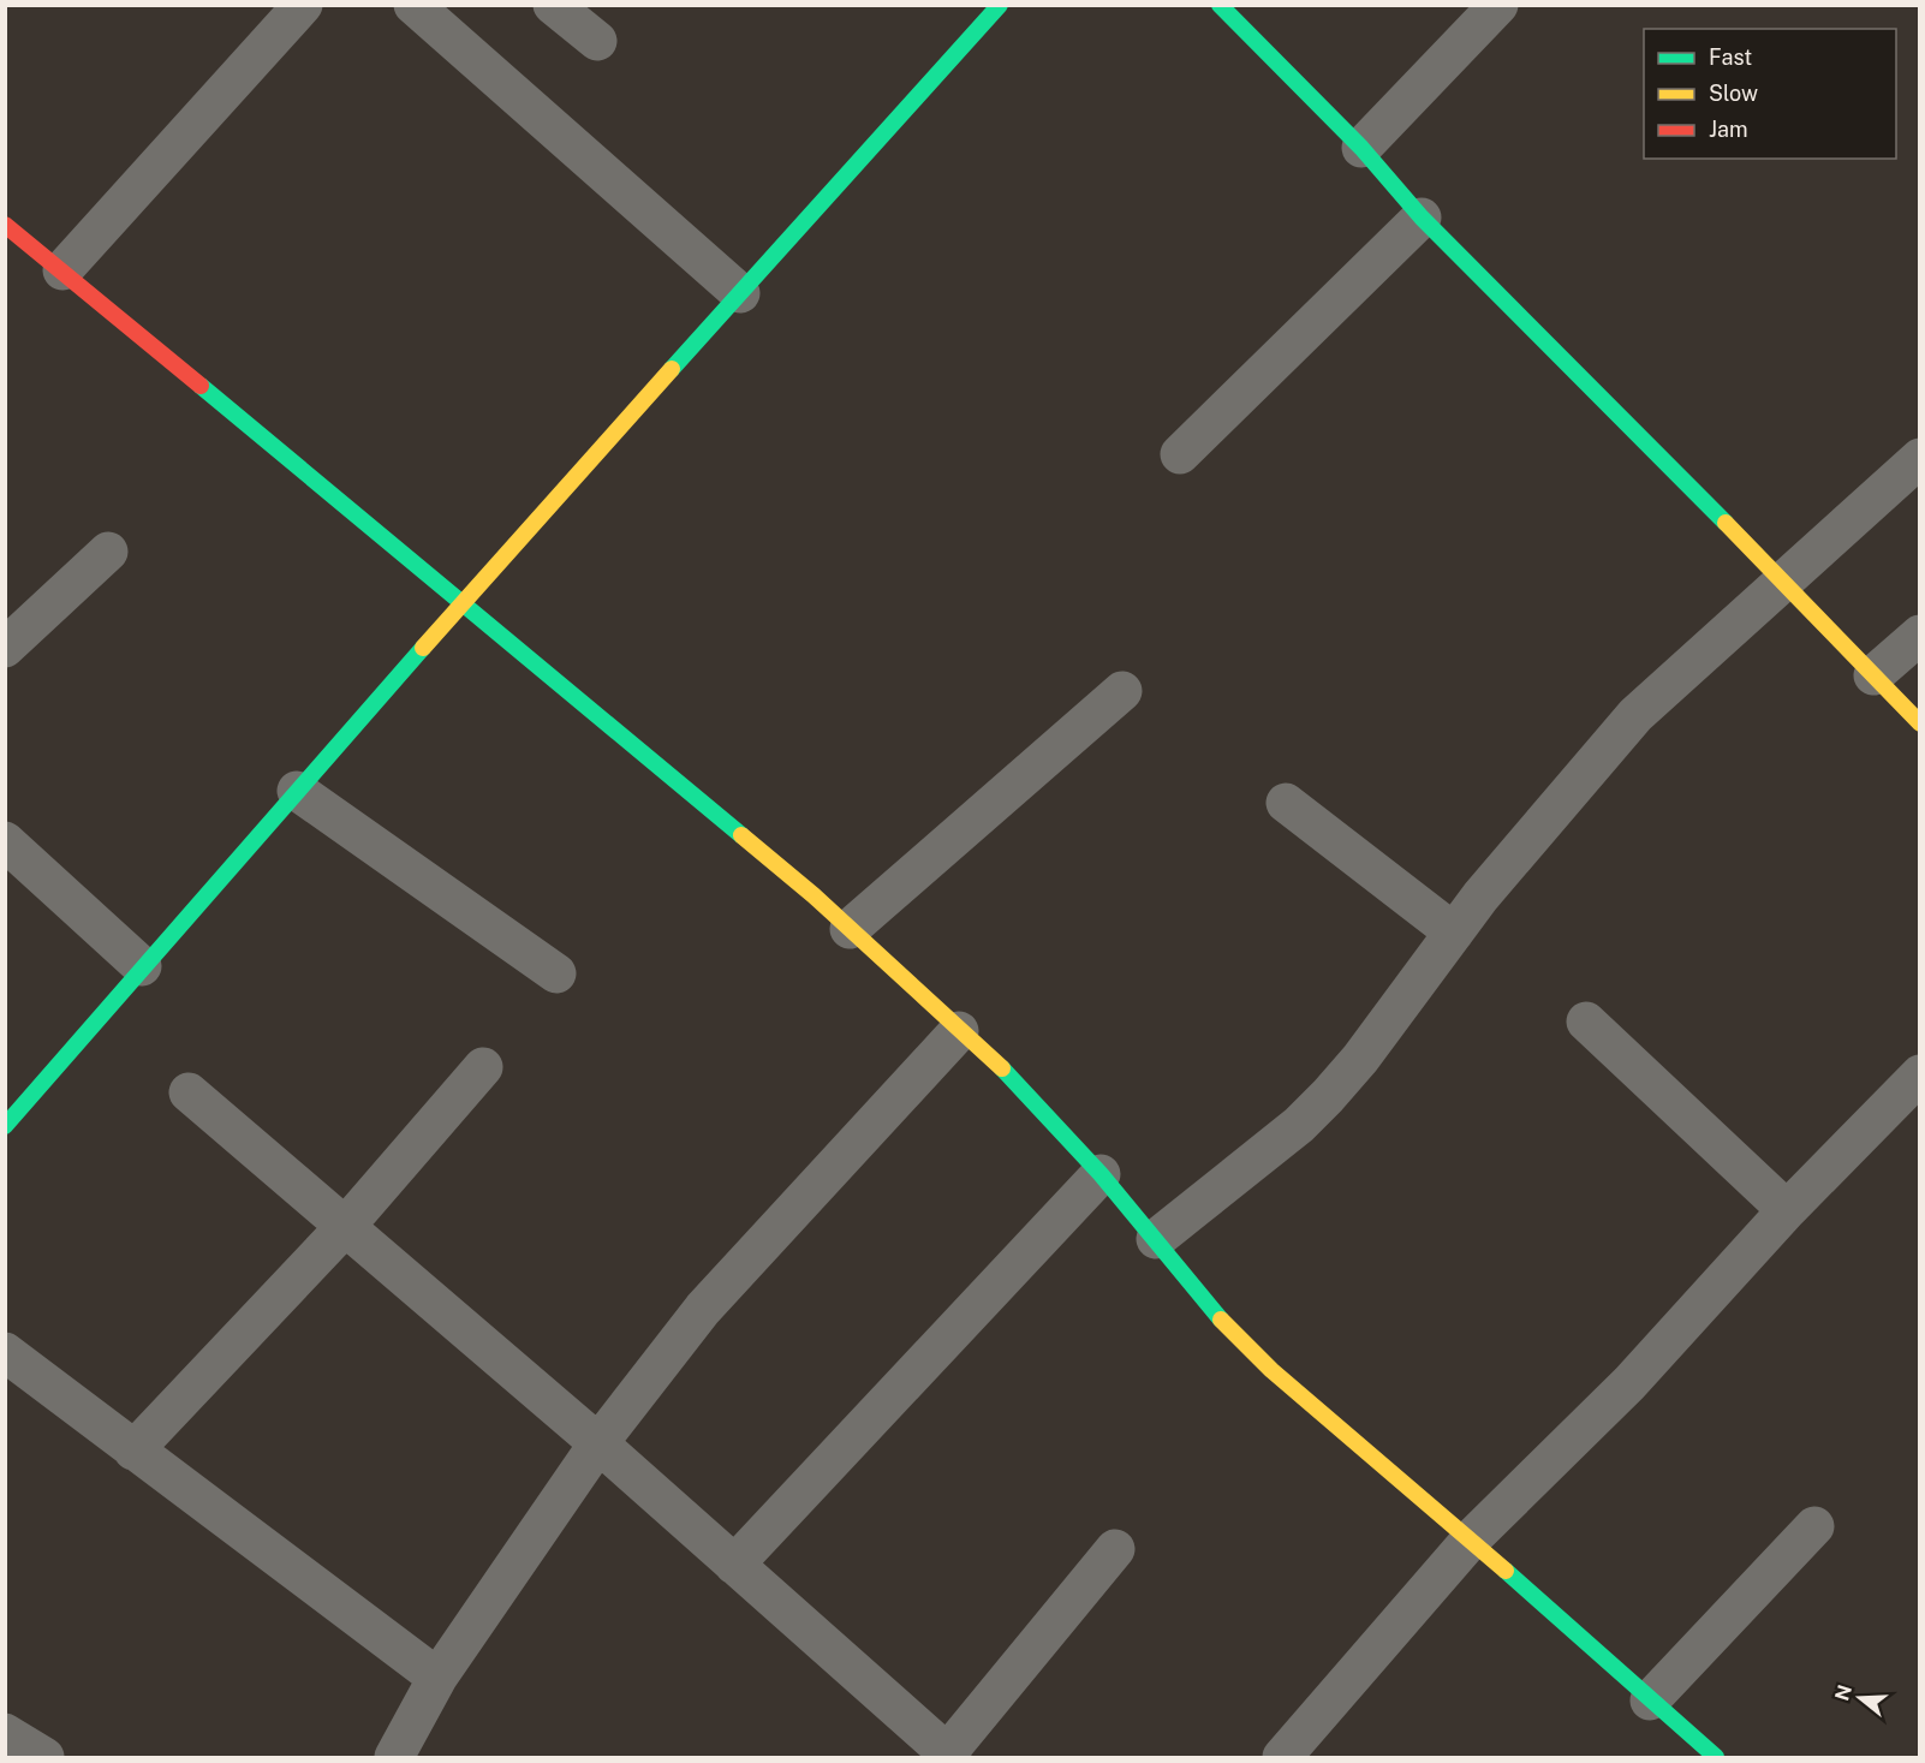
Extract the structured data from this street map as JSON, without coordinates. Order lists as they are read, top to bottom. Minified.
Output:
{"legend":["Fast","Slow","Jam"],"north":"left"}
